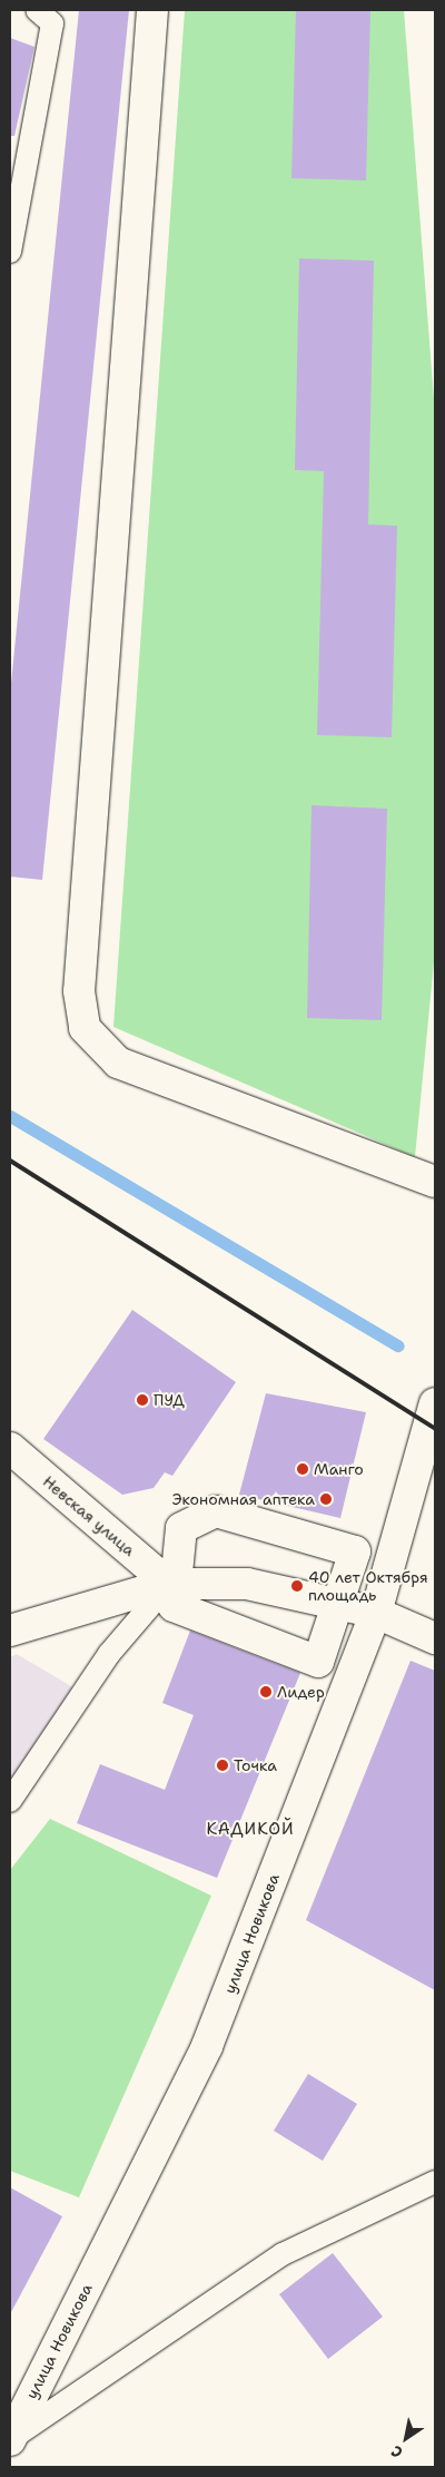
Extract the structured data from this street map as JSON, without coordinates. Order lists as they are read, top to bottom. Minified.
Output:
{"streets":{"street":["Невская улица","улица Новикова"]},"districts":["КАДИКОЙ"],"places":["ПУД","Манго","Экономная аптека","40 лет Октября площадь","Лидер","Точка"],"north":"bottom left"}
